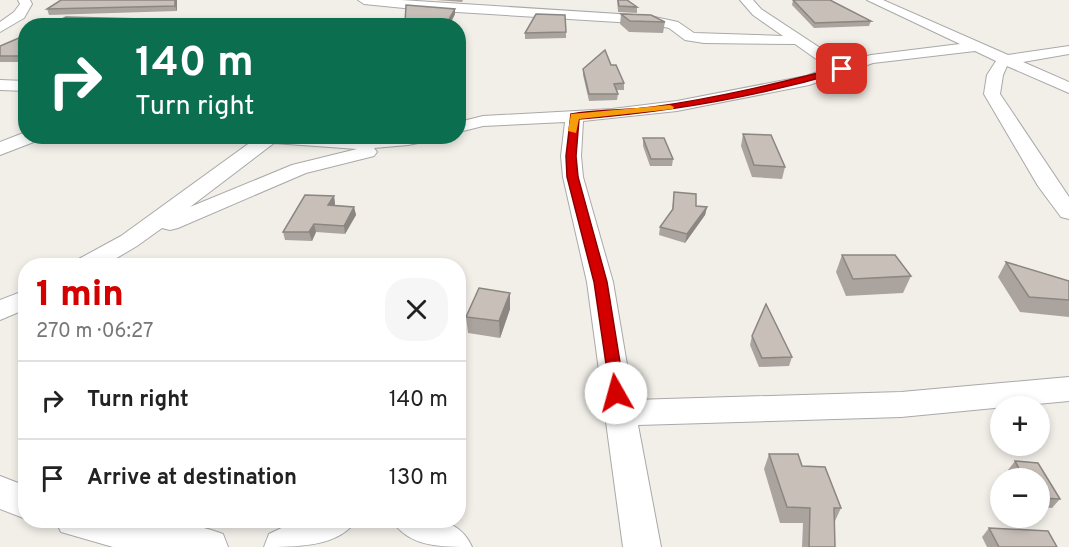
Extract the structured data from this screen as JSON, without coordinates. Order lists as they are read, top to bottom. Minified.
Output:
{"page":{"turn":["140 m","Turn right"],"heading":["1 min","270 m · 06:27"],"list":[{"name":"Turn right","value":"140 m"},{"name":"Arrive at destination","value":"130 m"}],"map_buttons":["+","−"]}}
